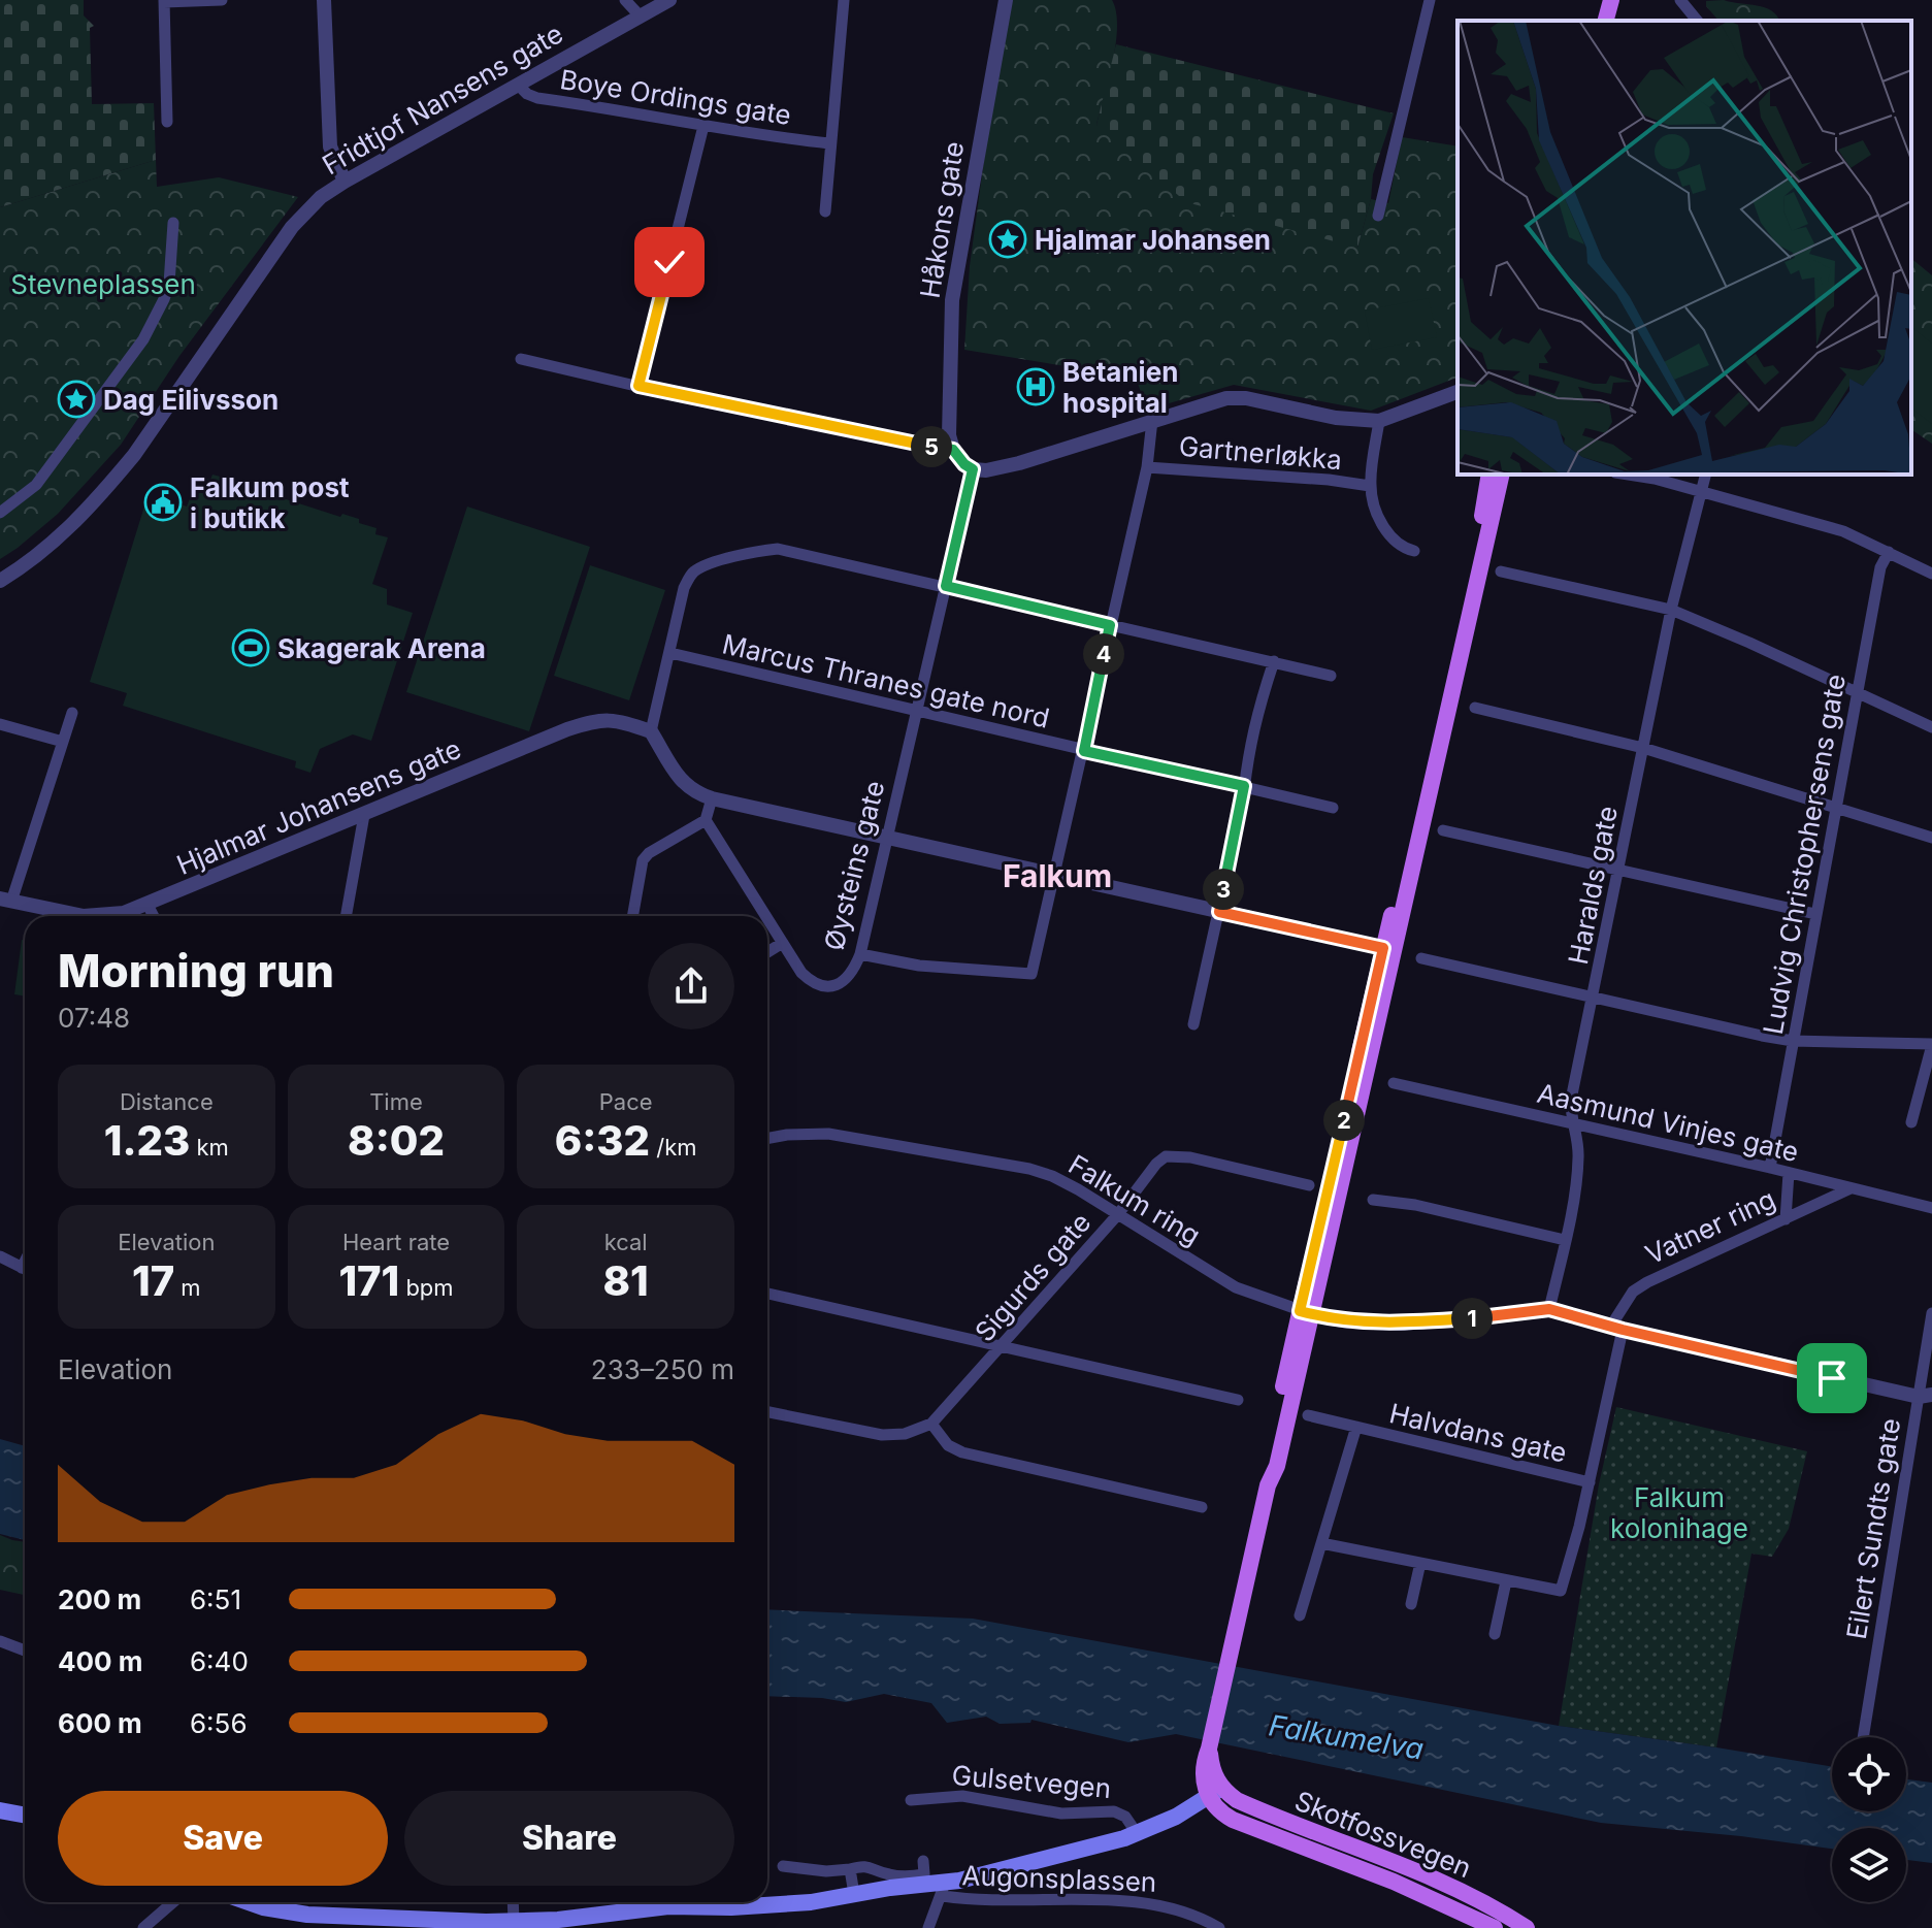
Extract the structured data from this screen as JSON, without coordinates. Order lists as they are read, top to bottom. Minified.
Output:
{"streets":{"main road":["Gulsetvegen","Skotfossvegen"],"street":["Boye Ordings gate","Fridtjof Nansens gate","Håkons gate","Gartnerløkka","Marcus Thranes gate nord","Hjalmar Johansens gate","Ludvig Christophersens gate","Øysteins gate","Haralds gate","Aasmund Vinjes gate","Falkum ring","Vatner ring","Sigurds gate","Halvdans gate","Eilert Sundts gate","Augonsplassen"]},"crossings":[["Boye Ordings gate","Fridtjof Nansens gate"],["Marcus Thranes gate nord","Øysteins gate"],["Ludvig Christophersens gate","Aasmund Vinjes gate"],["Haralds gate","Aasmund Vinjes gate"],["Aasmund Vinjes gate","Vatner ring"],["Falkum ring","Sigurds gate"],["Vatner ring","Halvdans gate"],["Gulsetvegen","Skotfossvegen"],["Gulsetvegen","Augonsplassen"]],"districts":["Falkum"],"water":["Falkumelva"],"parks":["Stevneplassen","Falkum kolonihage"],"places":{"place":["Hjalmar Johansen","Dag Eilivsson"],"hospital":["Betanien hospital"],"public building":["Falkum post i butikk"],"sports":["Skagerak Arena"]},"page":{"pins":["5","4","3","2","1"],"heading":["Morning run","07:48"],"stats":[["Distance","1.23 km"],["Time","8:02"],["Pace","6:32 /km"],["Elevation","17 m"],["Heart rate","171 bpm"],["kcal","81"]],"chart":["Elevation","233–250 m"],"list":[{"name":"200 m","note":"6:51"},{"name":"400 m","note":"6:40"},{"name":"600 m","note":"6:56"}],"buttons":["Save","Share"]}}
